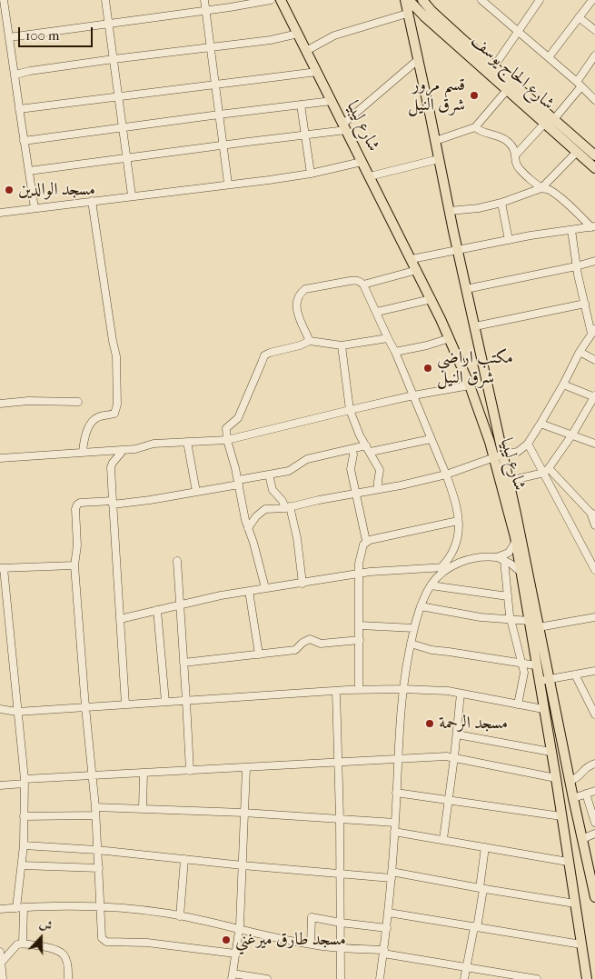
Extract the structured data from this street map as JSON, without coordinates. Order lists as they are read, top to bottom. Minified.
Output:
{"streets":{"main road":["شارع الحاج يوسف","شارع ليبيا"]},"places":["قسم مرور شرق النيل","مسجد الوالدين","مكتب اراضي شرق النيل","مسجد الرحمة","مسجد طارق ميرغني"],"scale_bar":"100 m","north":"top"}
